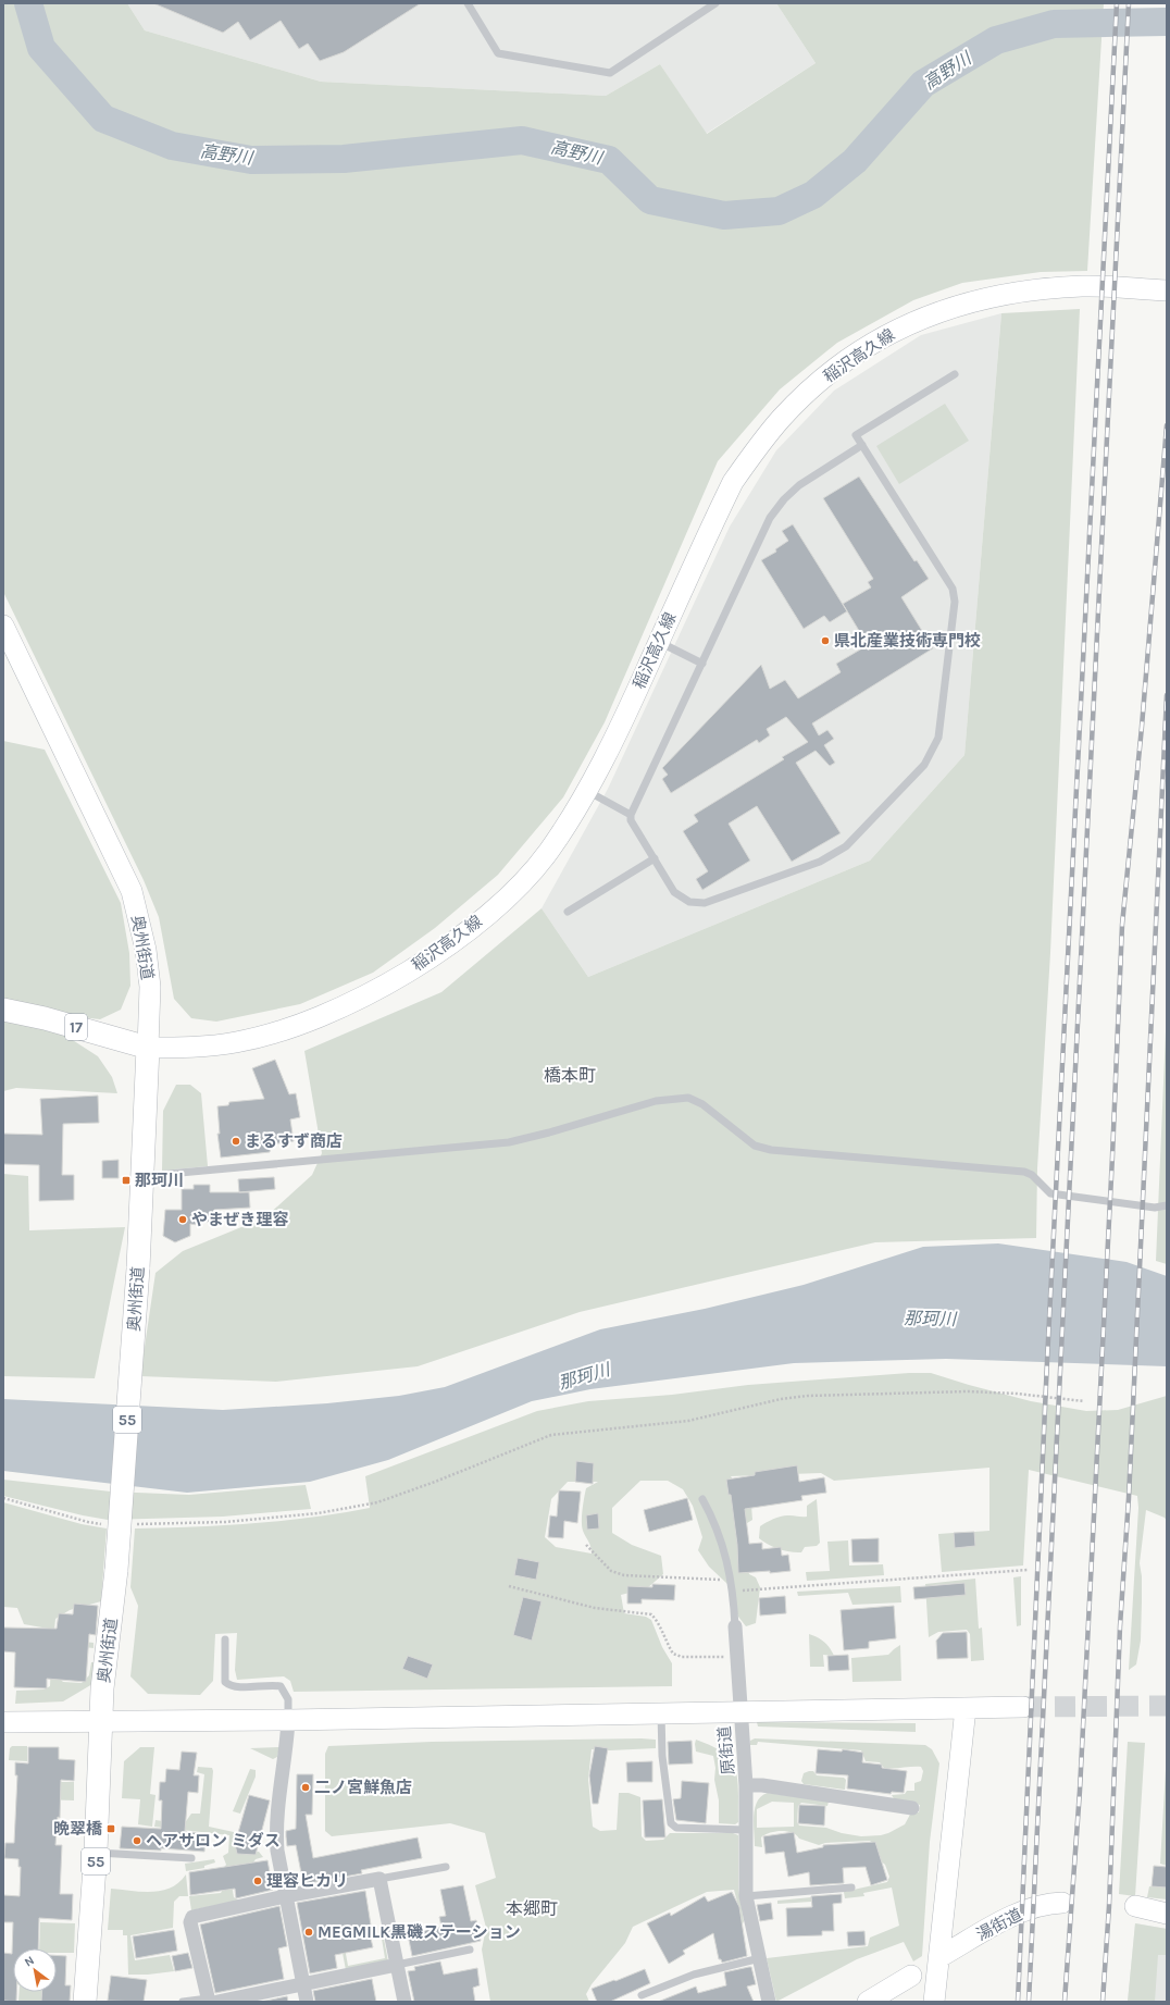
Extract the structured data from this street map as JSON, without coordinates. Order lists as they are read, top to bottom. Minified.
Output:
{"streets":{"main road":["稲沢高久線","奥州街道","17","55","湯街道"],"street":["原街道"]},"crossings":[["稲沢高久線","奥州街道"],["稲沢高久線","17"],["奥州街道","17"]],"districts":["橋本町","本郷町"],"water":["高野川","那珂川"],"places":{"other":["県北産業技術専門校","まるすず商店","やまぜき理容","二ノ宮鮮魚店","ヘアサロン ミダス","理容ヒカリ","MEGMILK黒磯ステーション"],"transit":["那珂川","晩翠橋"]},"north":"top left"}
